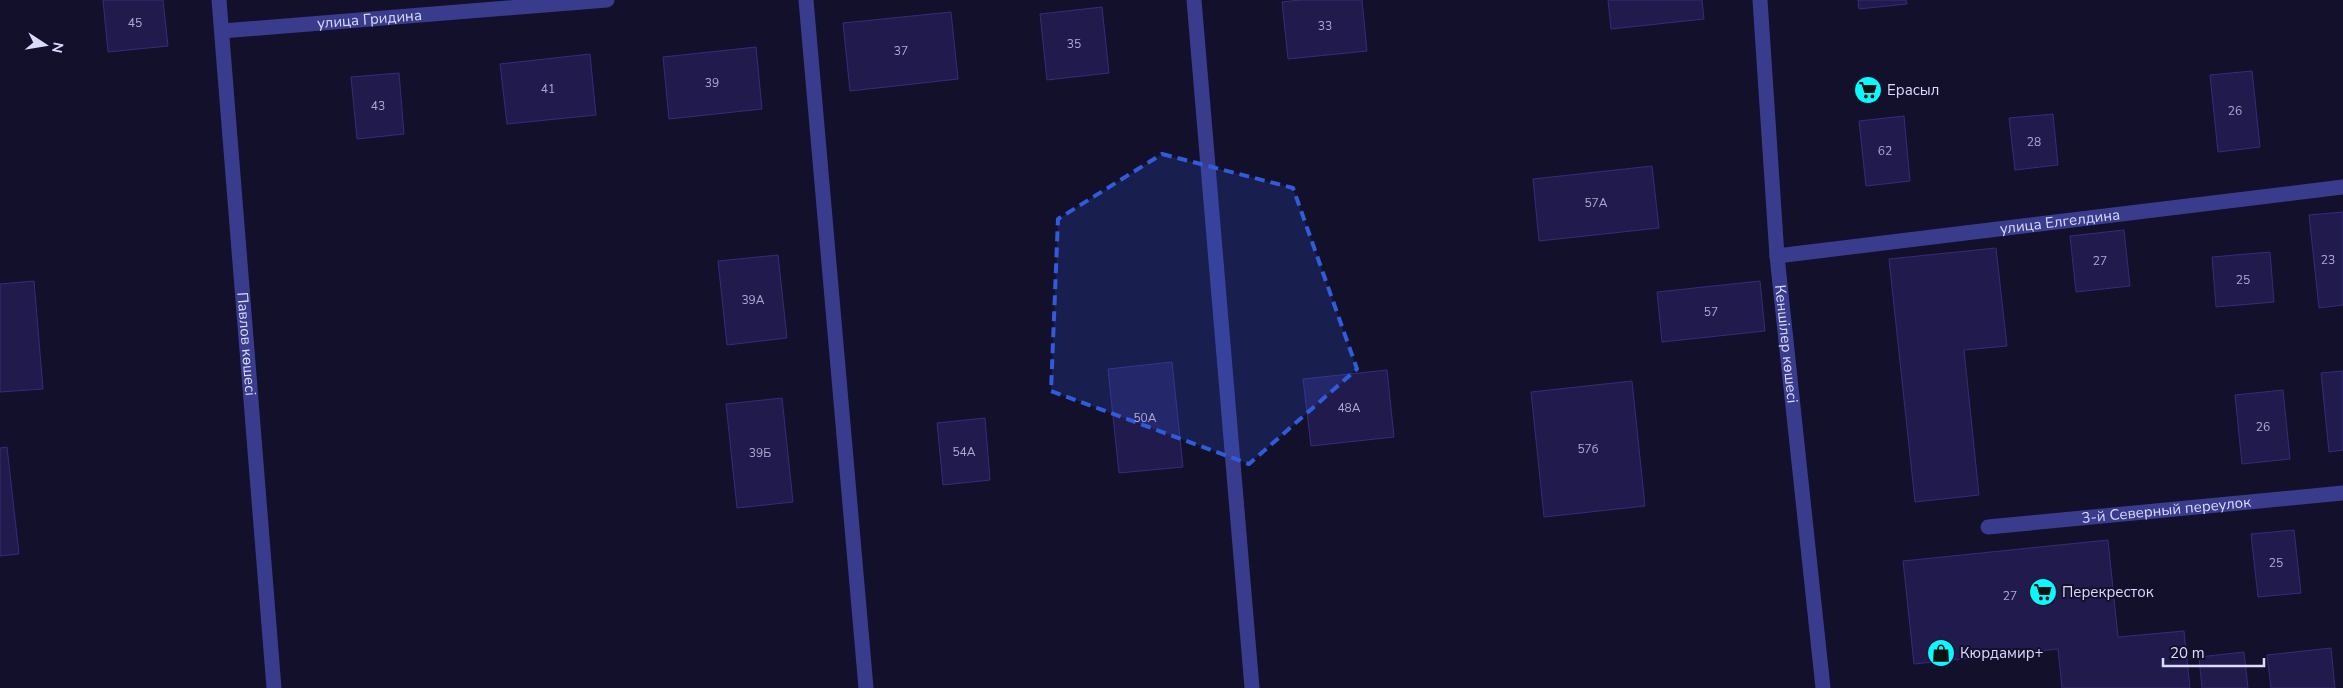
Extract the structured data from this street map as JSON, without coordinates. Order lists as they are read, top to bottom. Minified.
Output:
{"streets":{"street":["улица Гридина","улица Елгелдина","Павлов көшесі","Кеншілер көшесі","3-й Северный переулок"]},"crossings":[["улица Гридина","Павлов көшесі"],["улица Елгелдина","Кеншілер көшесі"]],"places":{"supermarket":["Ерасыл","Перекресток"],"shop":["Кюрдамир+"]},"house_numbers":["45","33","35","37","39","41","43","26","28","62","57А","23","27","25","39А","57","48А","50А","26","57б","54А","39Б","25","27"],"scale_bar":"20 m","north":"right"}
